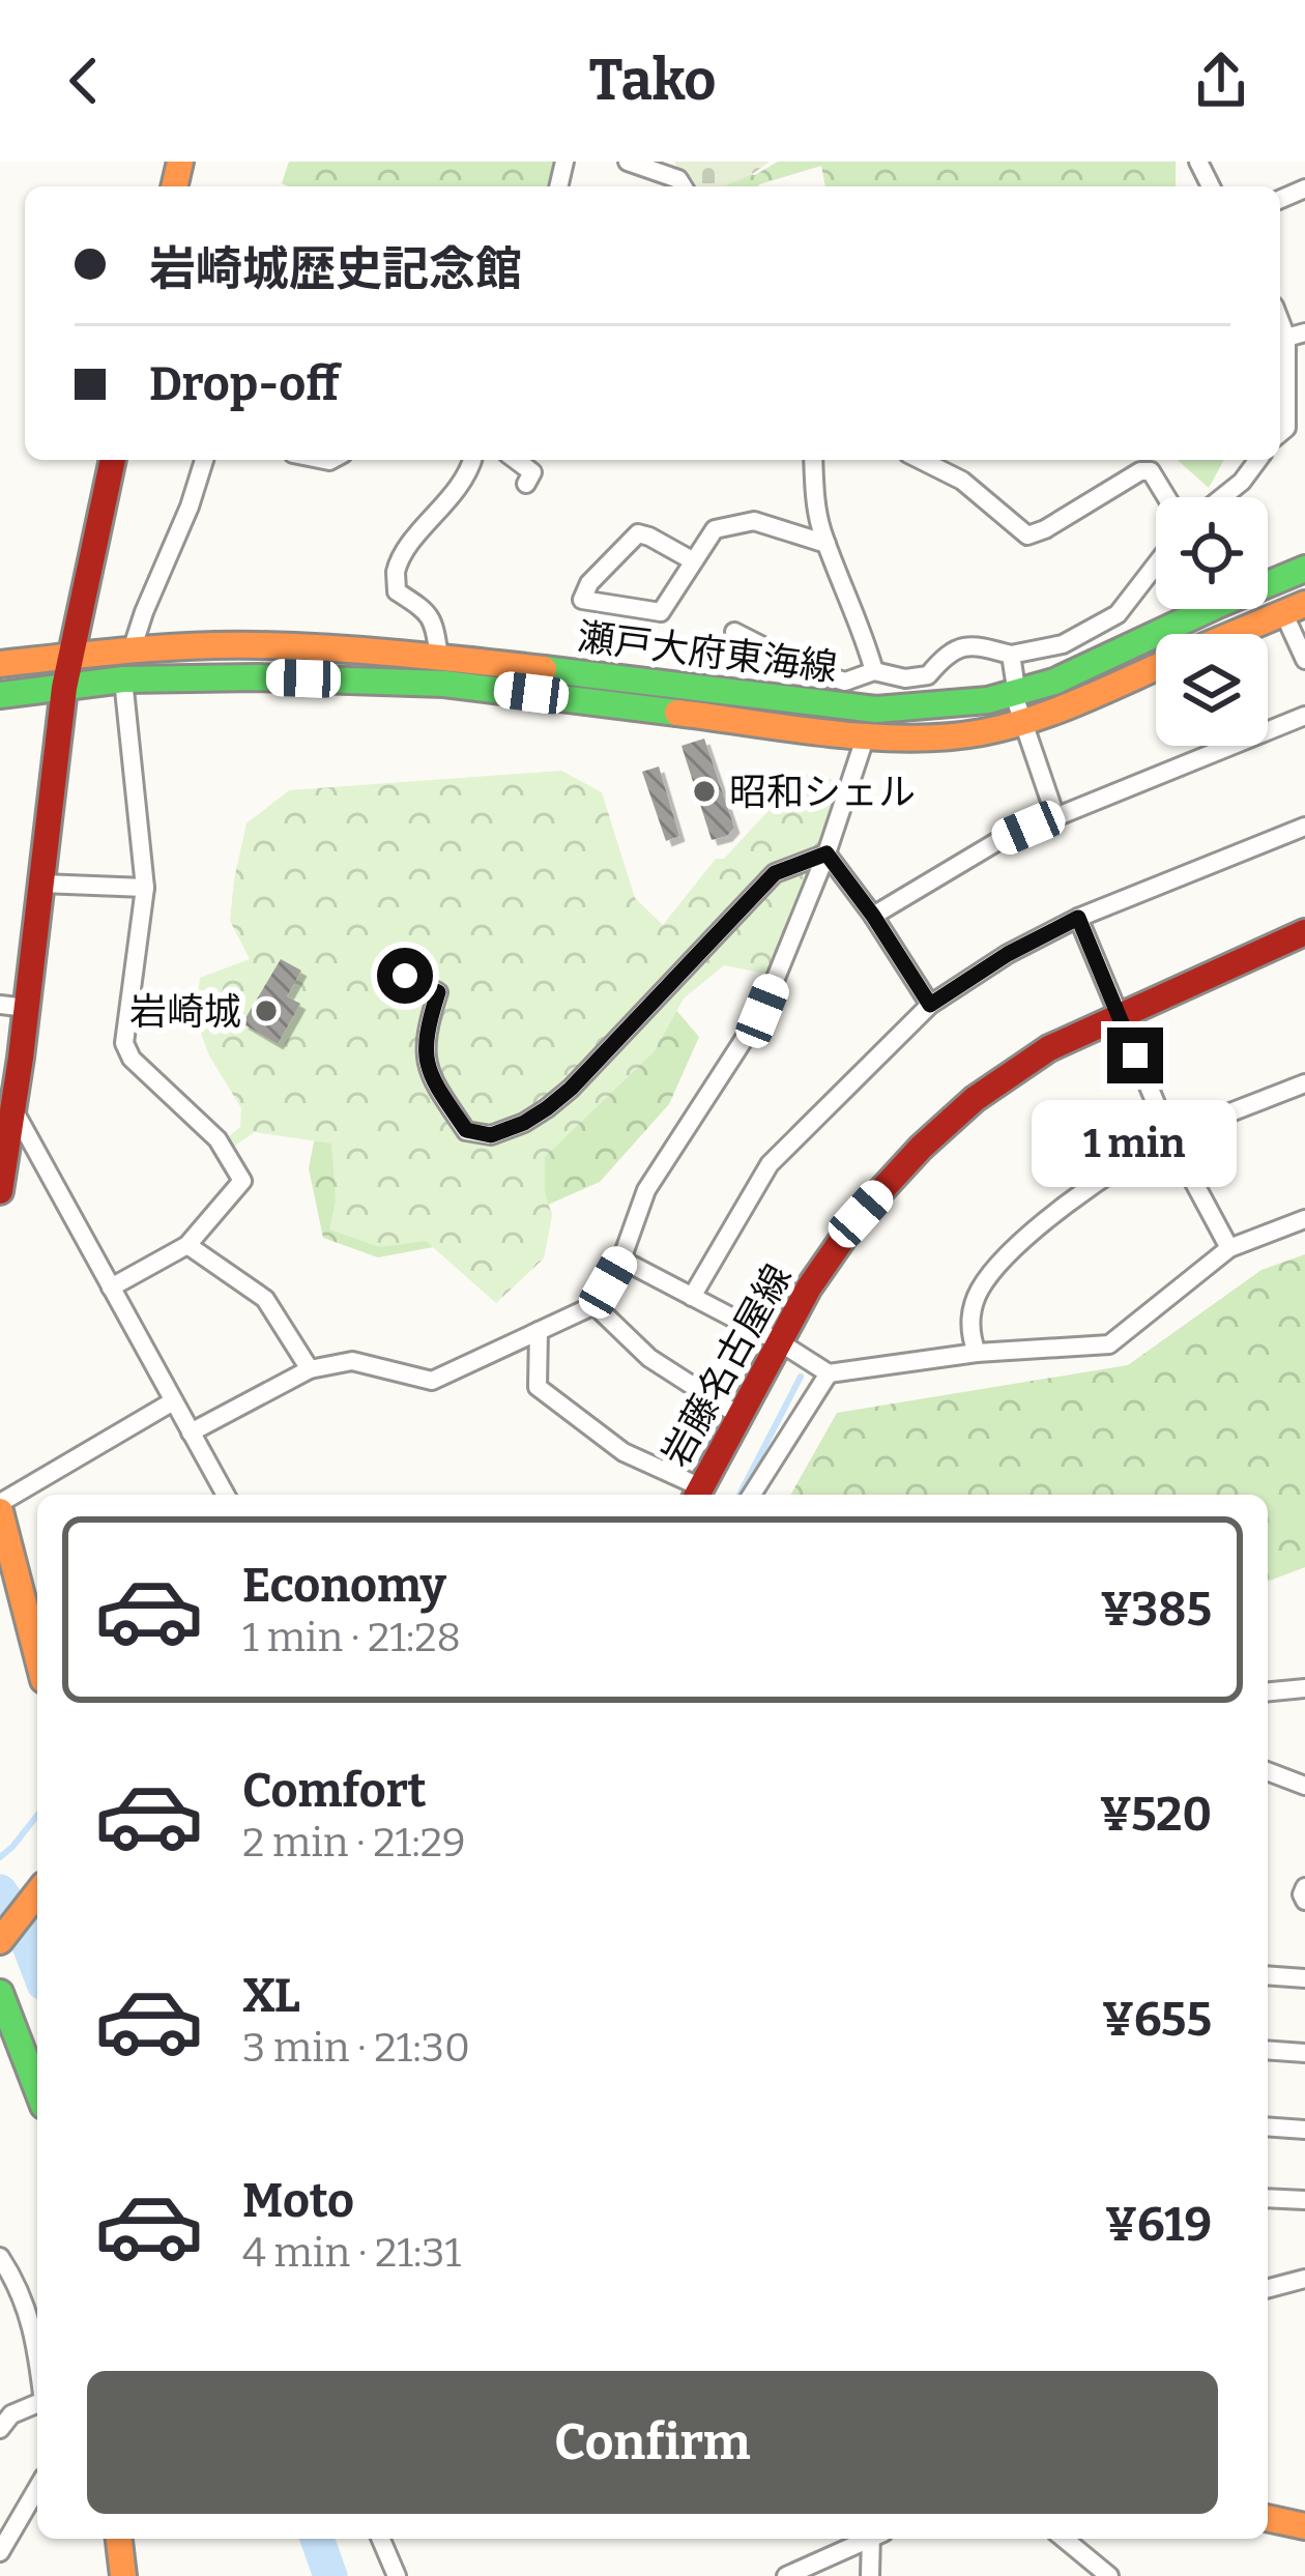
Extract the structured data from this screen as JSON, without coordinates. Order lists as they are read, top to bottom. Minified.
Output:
{"streets":{"main road":["瀬戸大府東海線","岩藤名古屋線"]},"places":["昭和シェル","岩崎城"],"page":{"header":"Tako","banner":["岩崎城歴史記念館","Drop-off"],"bubble":"1 min","list":[{"name":"Economy","note":"1 min · 21:28","value":"¥385"},{"name":"Comfort","note":"2 min · 21:29","value":"¥520"},{"name":"XL","note":"3 min · 21:30","value":"¥655"},{"name":"Moto","note":"4 min · 21:31","value":"¥619"}],"buttons":"Confirm"}}
